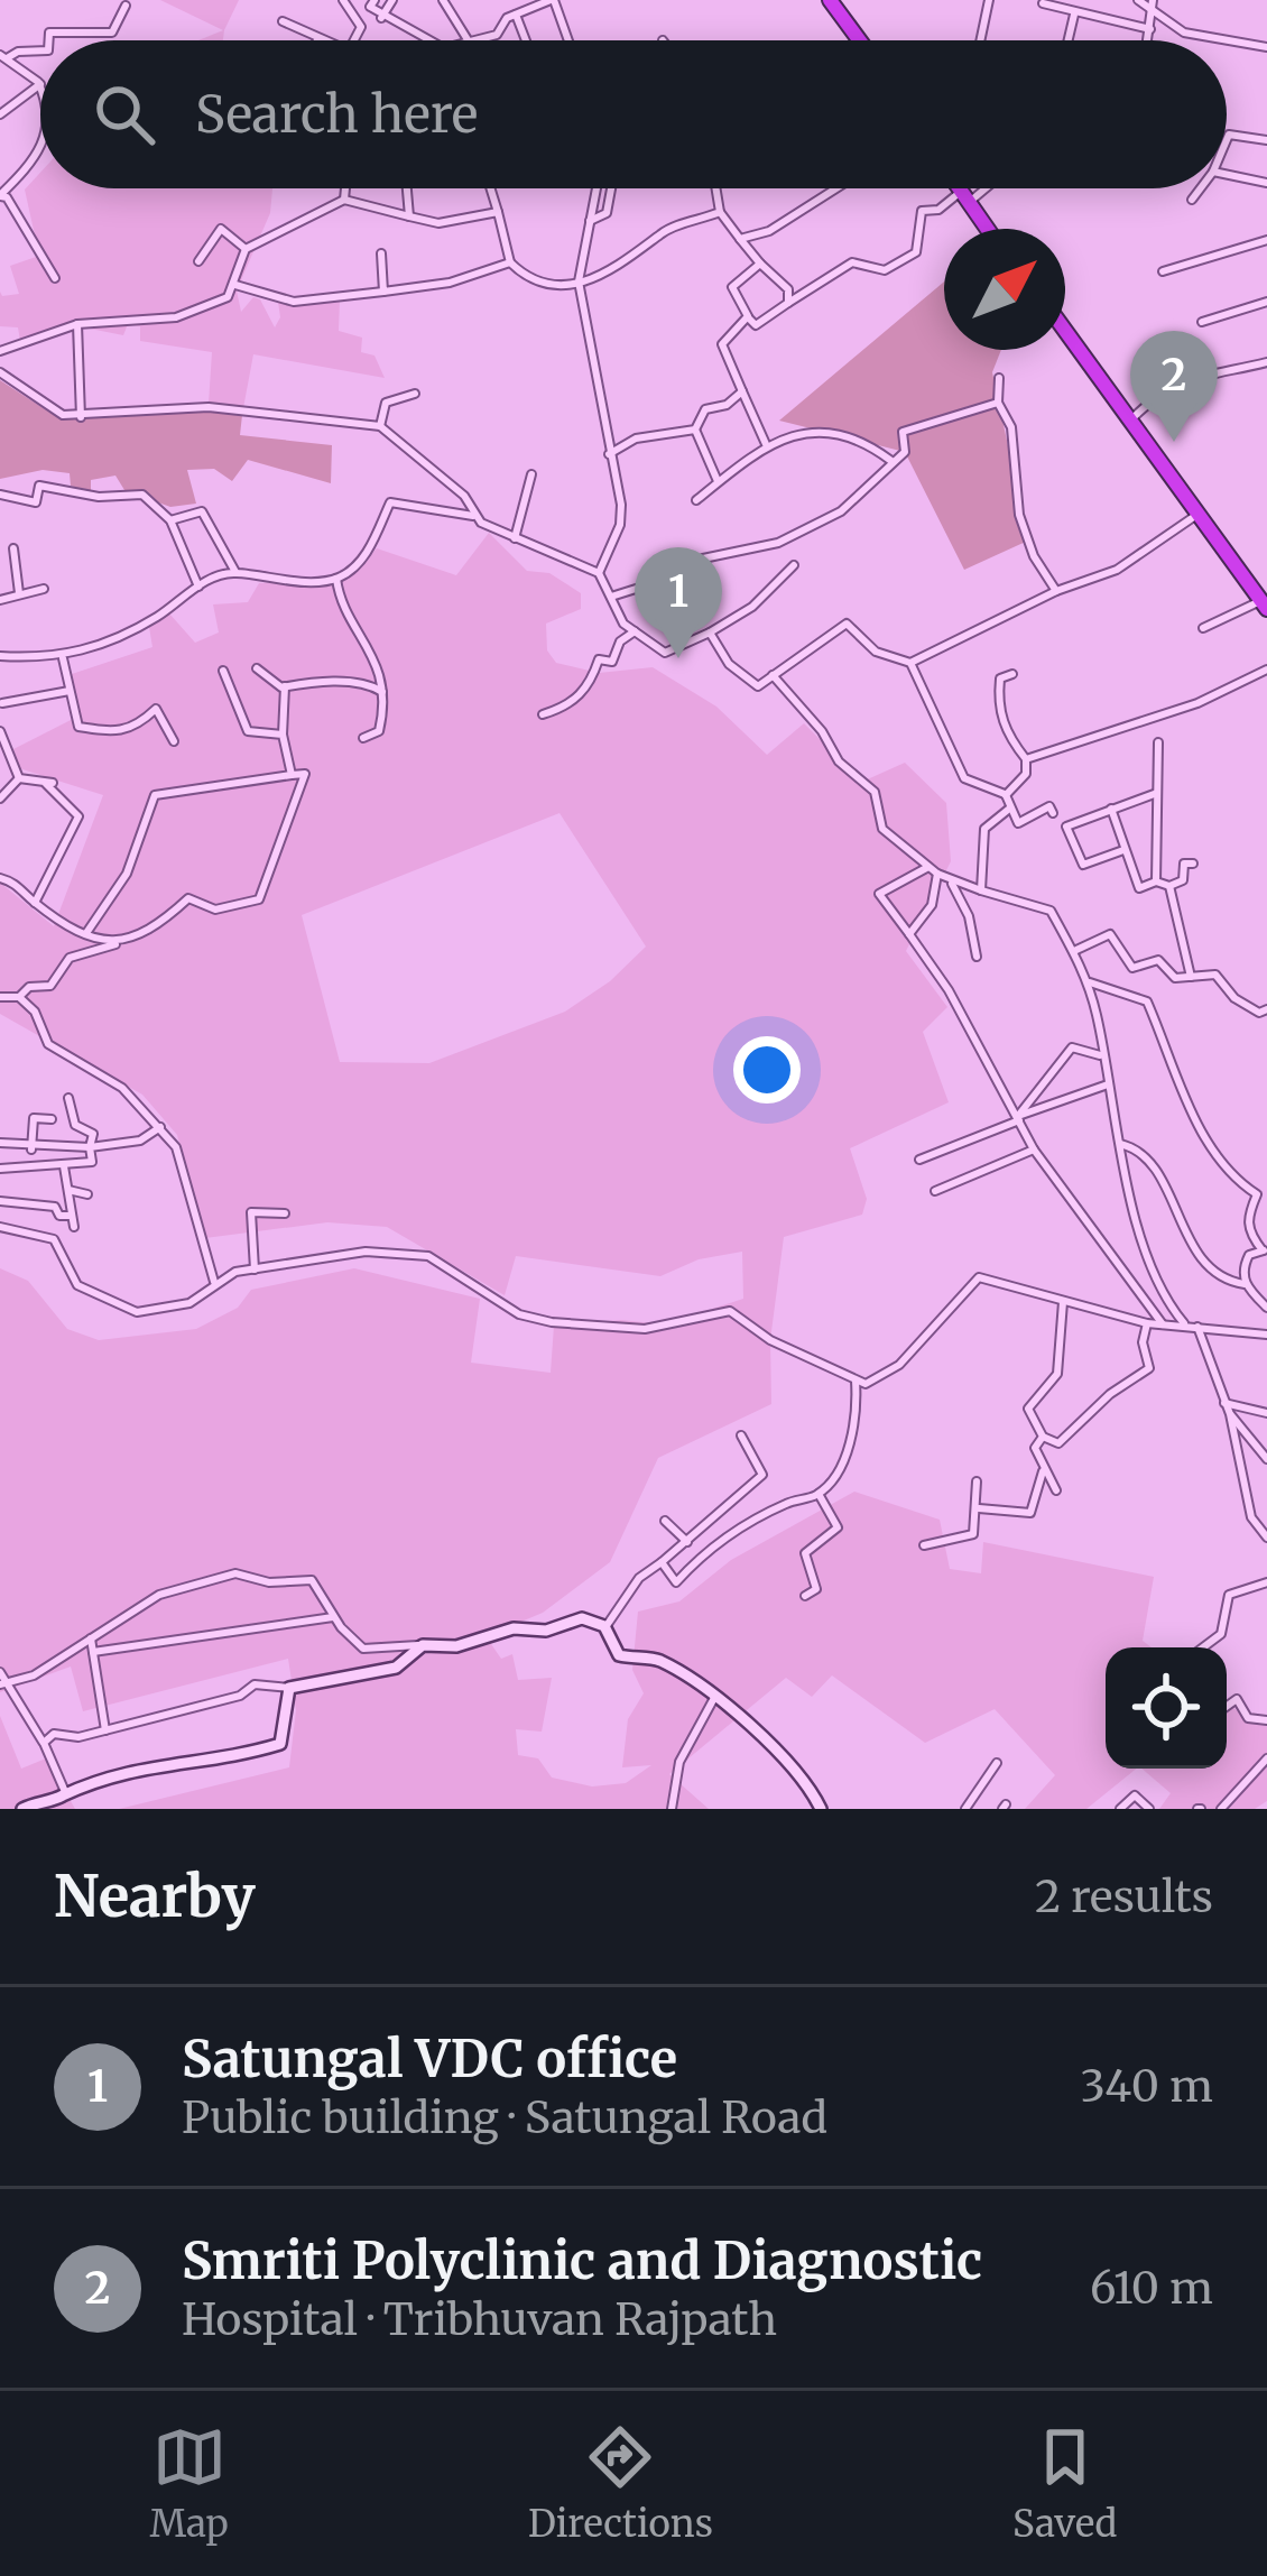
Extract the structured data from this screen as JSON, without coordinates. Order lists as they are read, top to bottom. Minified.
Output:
{"north":"top right","page":{"search":"Search here","pins":["2","1"],"heading":["Nearby","2 results"],"list":[{"mark":"1","name":"Satungal VDC office","note":"Public building · Satungal Road","value":"340 m"},{"mark":"2","name":"Smriti Polyclinic and Diagnostic","note":"Hospital · Tribhuvan Rajpath","value":"610 m"}],"nav":["Map","Directions","Saved"]}}
